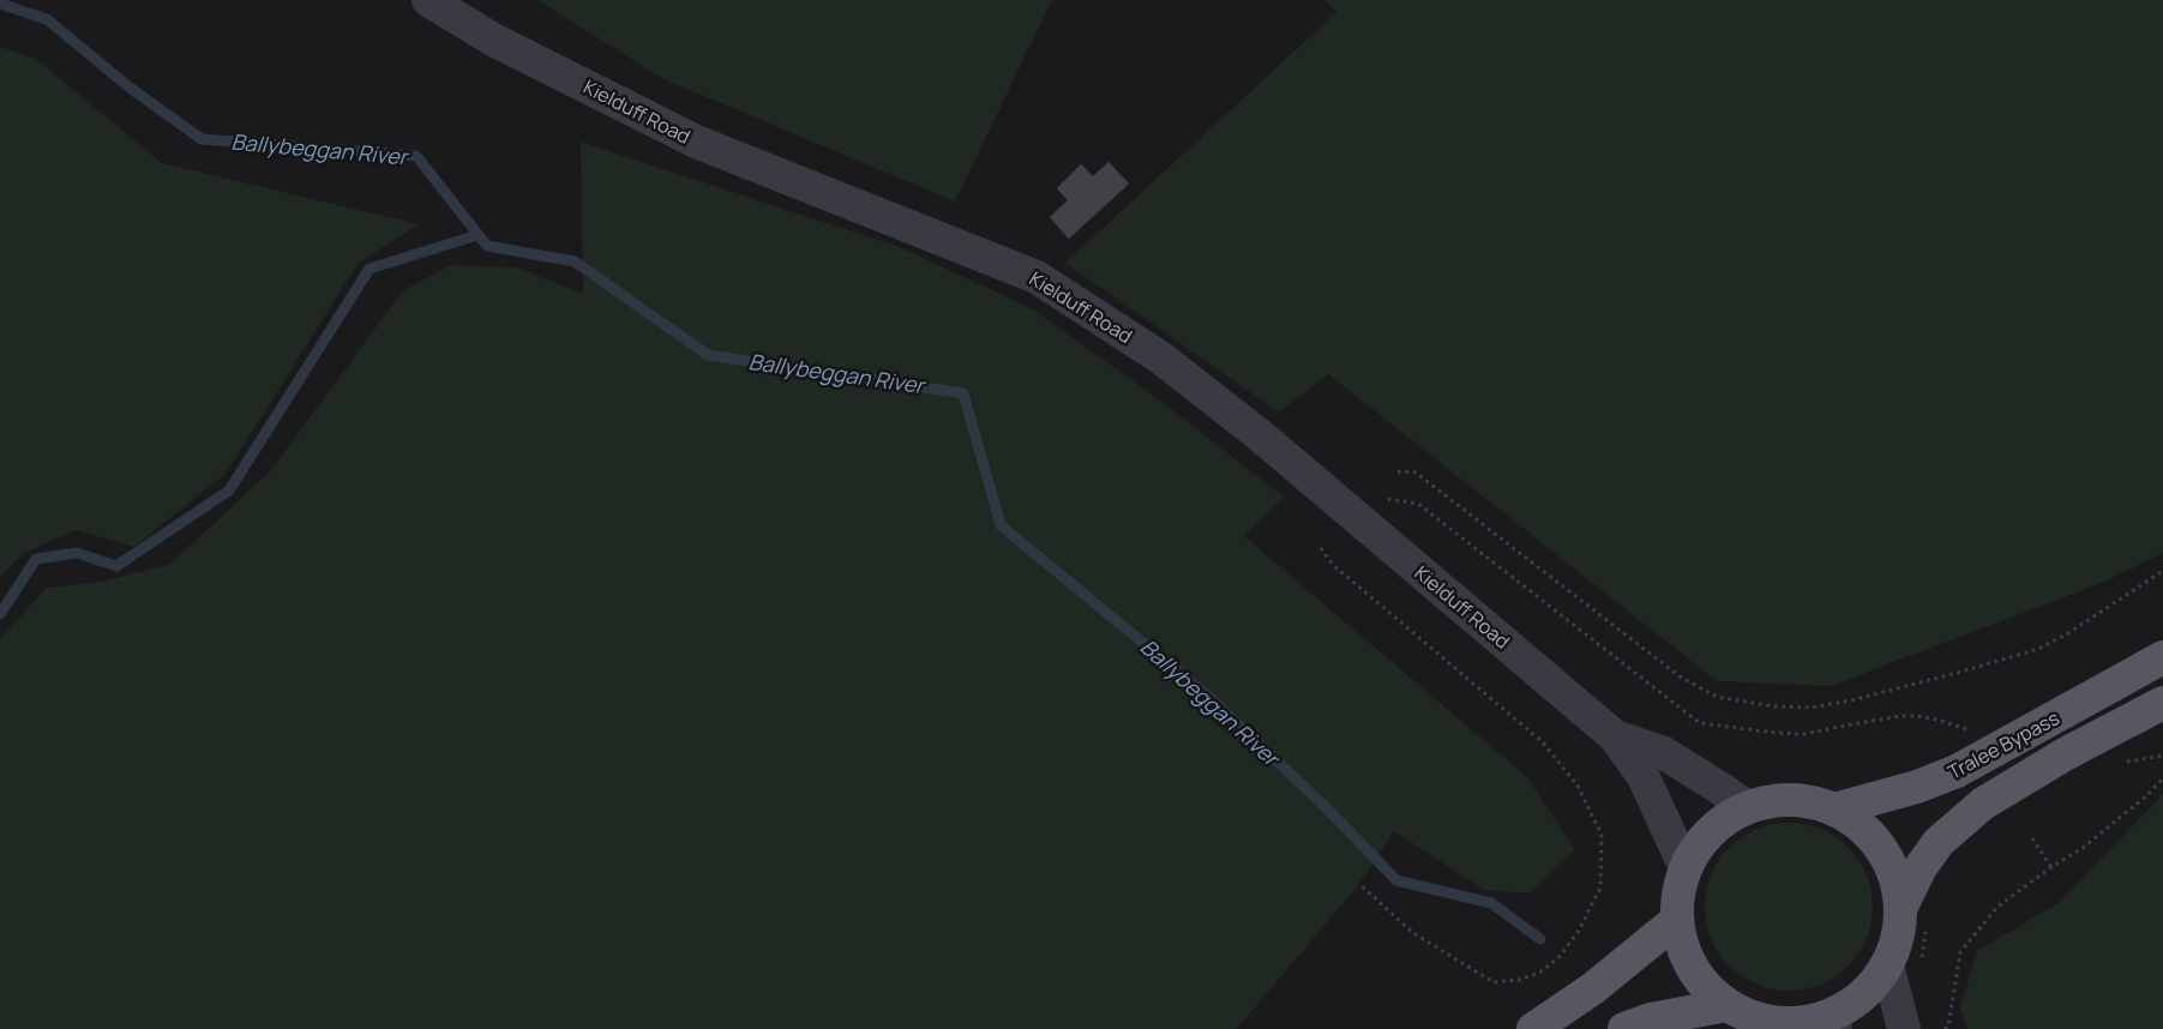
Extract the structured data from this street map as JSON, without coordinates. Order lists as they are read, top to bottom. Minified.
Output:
{"streets":{"main road":["Tralee Bypass"],"street":["Kielduff Road"]},"water":["Ballybeggan River"]}
